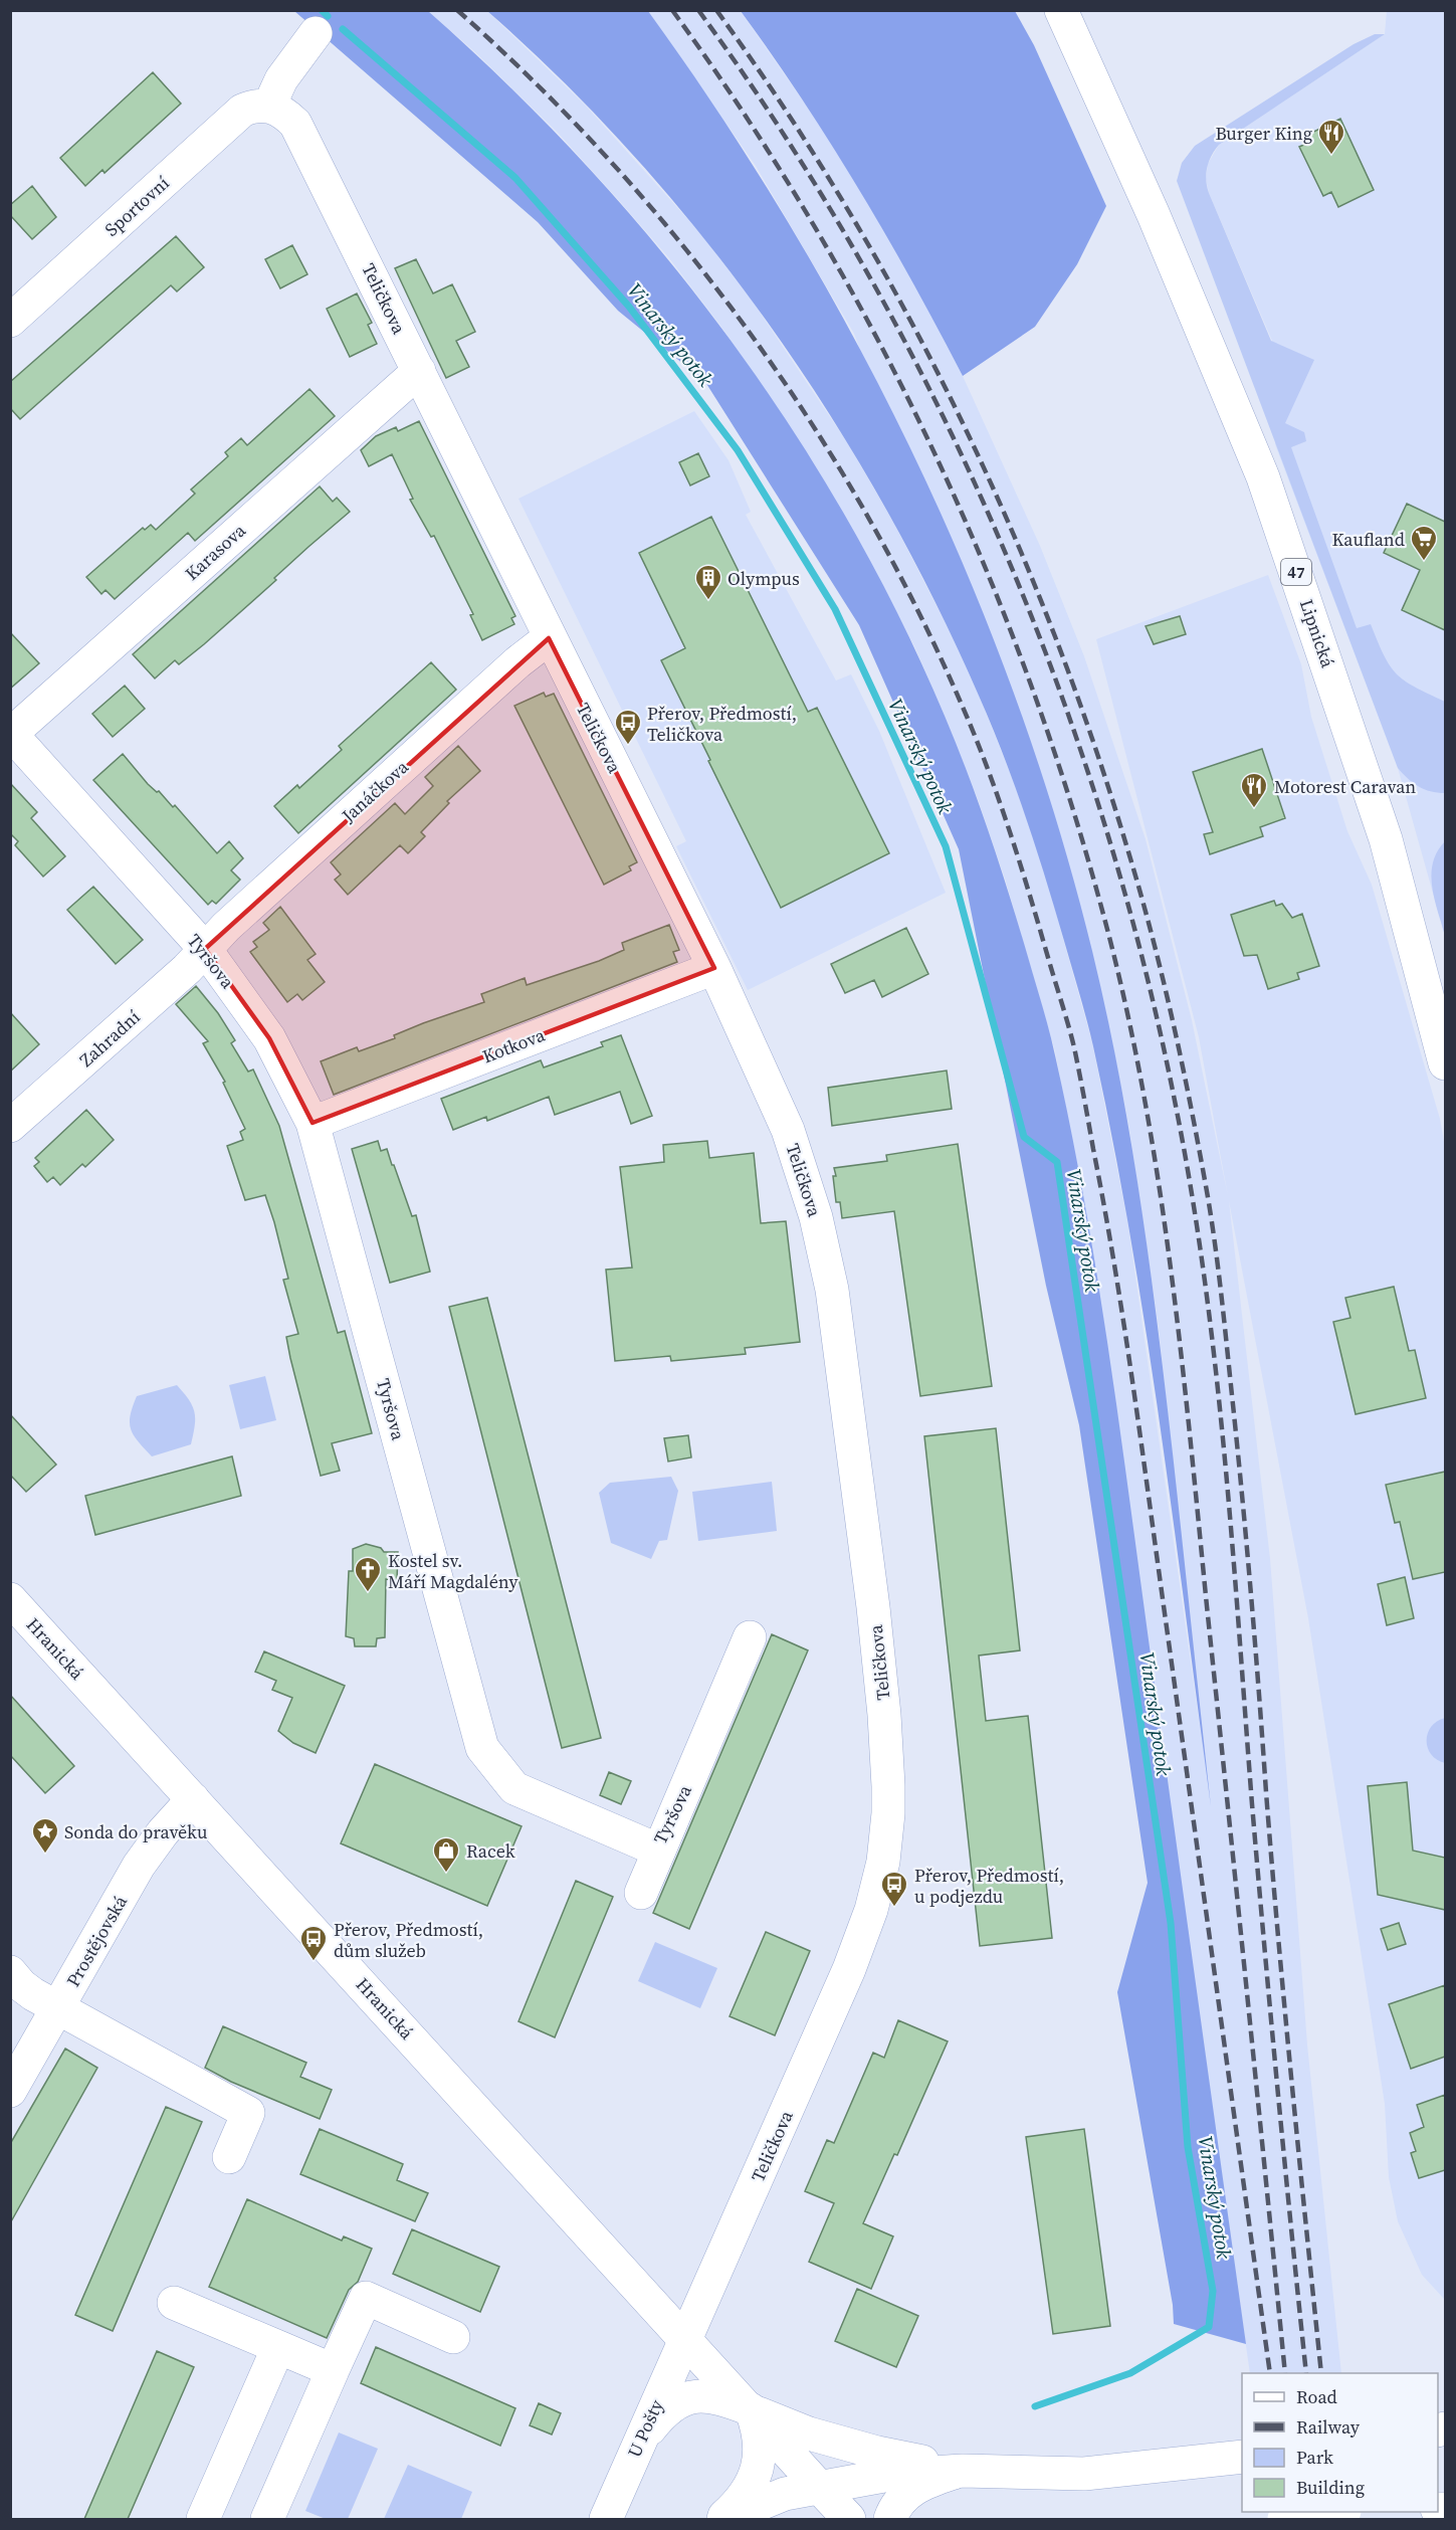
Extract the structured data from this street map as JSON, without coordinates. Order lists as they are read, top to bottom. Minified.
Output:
{"streets":{"street":["Sportovní","Teličkova","Karasova","47","Lipnická","Janáčkova","Tyršova","Zahradní","Kotkova","Hranická","Prostějovská","U Pošty"]},"crossings":[["Sportovní","Teličkova"],["Teličkova","Karasova"],["Teličkova","Janáčkova"],["Teličkova","Kotkova"],["Teličkova","Hranická"],["Teličkova","U Pošty"],["Karasova","Tyršova"],["Janáčkova","Tyršova"],["Janáčkova","Zahradní"],["Tyršova","Zahradní"],["Tyršova","Kotkova"],["Hranická","Prostějovská"],["Hranická","U Pošty"]],"water":["Vinarský potok"],"places":{"restaurant":["Burger King","Motorest Caravan"],"supermarket":["Kaufland"],"building":["Olympus"],"bus stop":["Přerov, Předmostí, Teličkova","Přerov, Předmostí, u podjezdu","Přerov, Předmostí, dům služeb"],"church":["Kostel sv. Máří Magdalény"],"place":["Sonda do pravěku"],"shop":["Racek"]},"legend":["Road","Railway","Park","Building"]}
